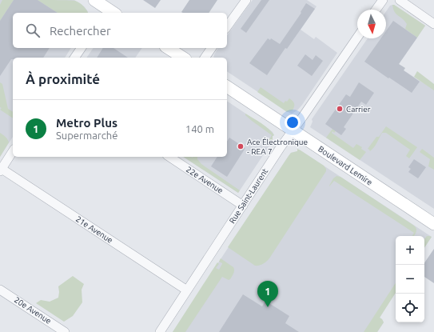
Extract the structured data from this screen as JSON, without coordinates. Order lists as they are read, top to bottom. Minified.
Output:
{"streets":{"main road":["Boulevard Lemire"],"street":["22e Avenue","Rue Saint-Laurent","21e Avenue","20e Avenue"]},"crossings":[["Boulevard Lemire","Rue Saint-Laurent"],["22e Avenue","Rue Saint-Laurent"],["Rue Saint-Laurent","21e Avenue"]],"places":["Carrier","Ace Électronique - REA 7"],"north":"bottom","page":{"search":"Rechercher","heading":"À proximité","list":[{"mark":"1","name":"Metro Plus","note":"Supermarché","value":"140 m"}],"map_buttons":["+","−"],"pins":"1"}}
